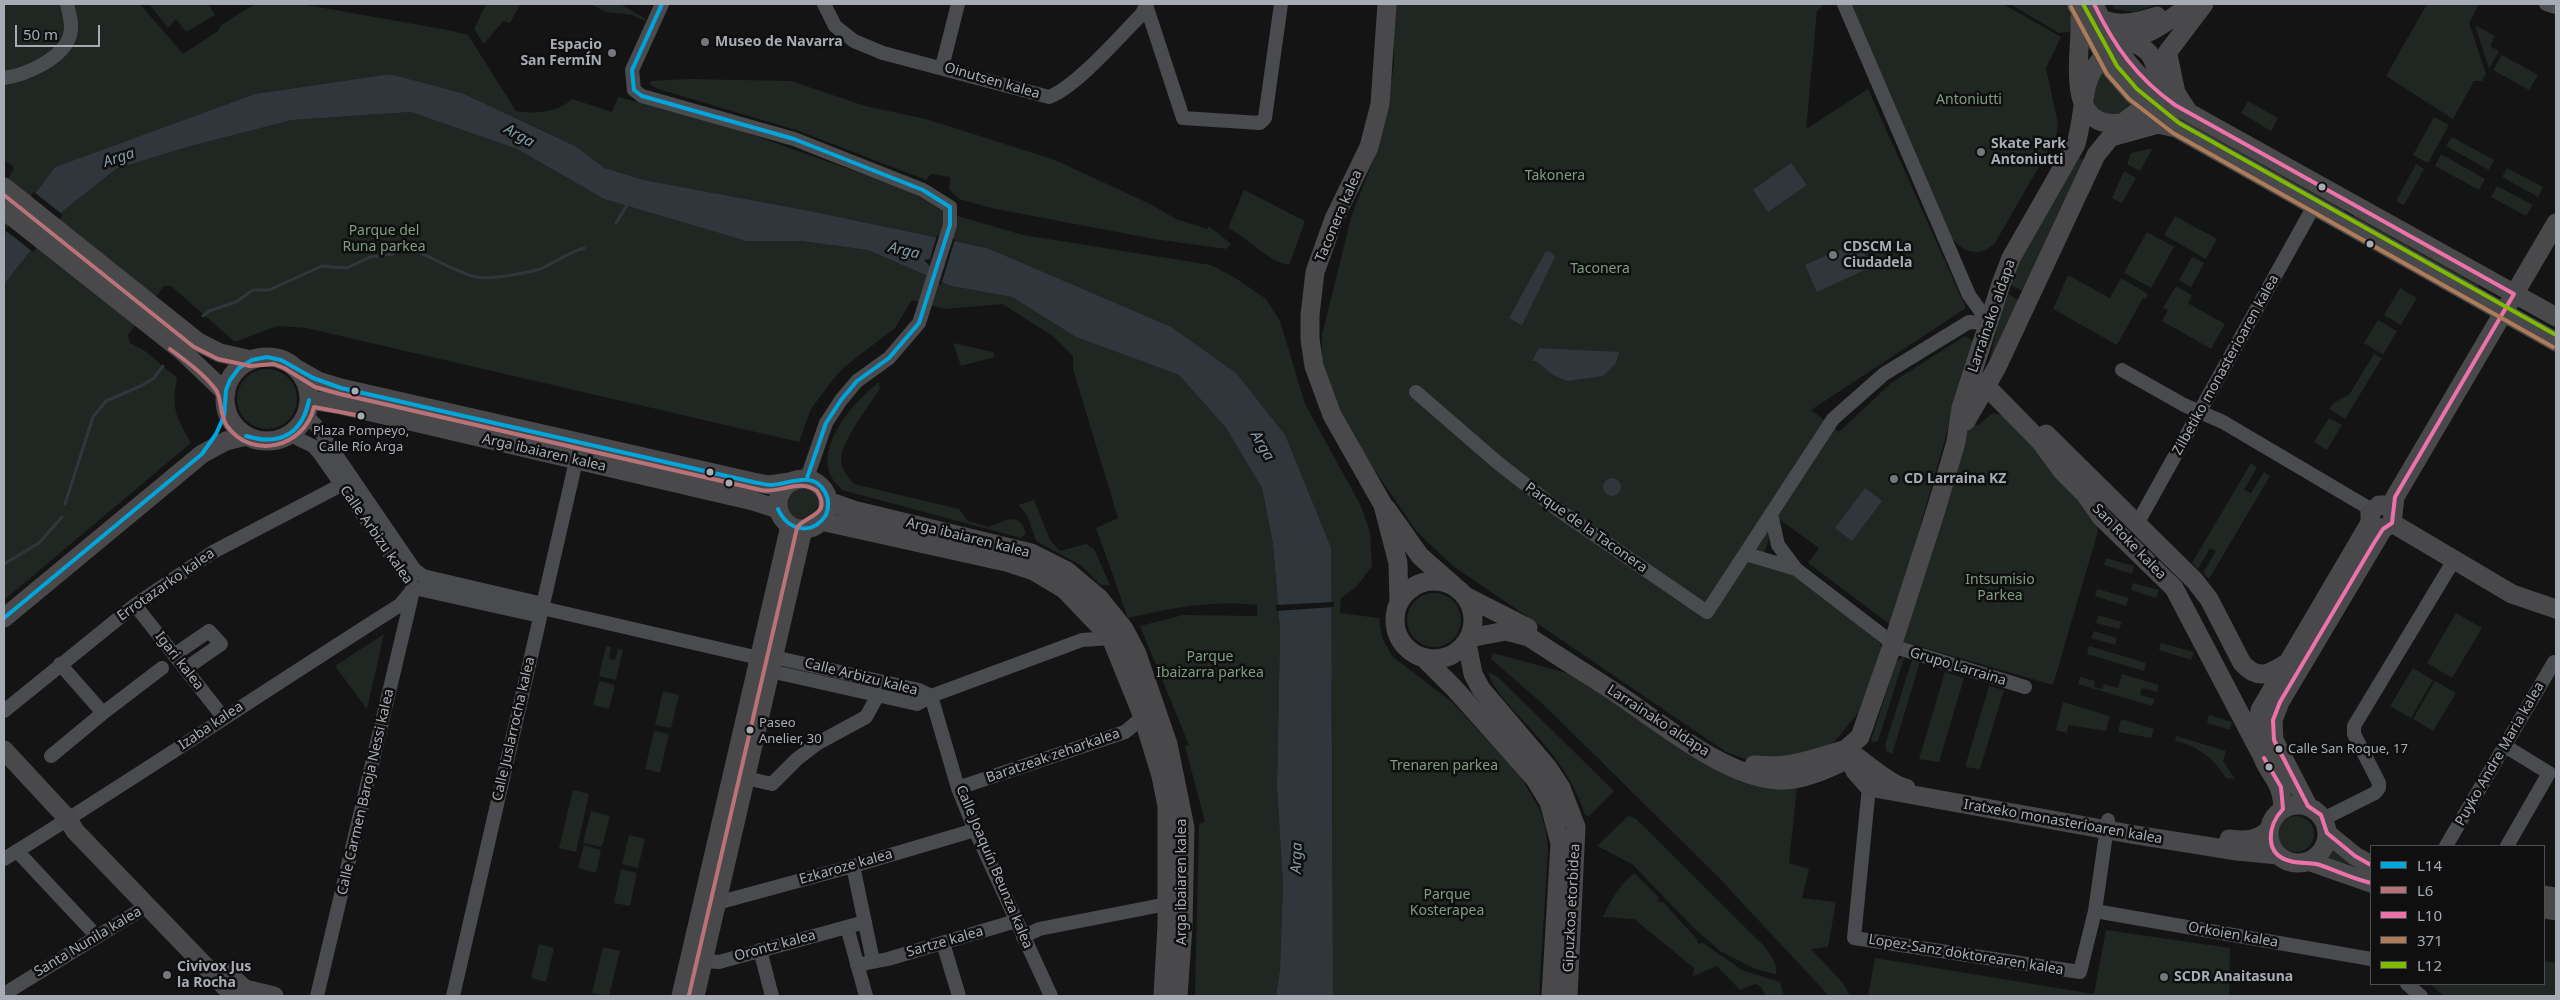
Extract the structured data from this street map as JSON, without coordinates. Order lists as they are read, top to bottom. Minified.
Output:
{"streets":{"street":["Oinutsen kalea","Taconera kalea","Larrainako aldapa","Zilbetiko monasterioaren kalea","Arga ibaiaren kalea","Parque de la Taconera","Calle Arbizu kalea","San Roke kalea","Errotazarko kalea","Igari kalea","Grupo Larraina","Izaba kalea","Calle Juslarrocha kalea","Puyko Andre Maria kalea","Baratzeak zeharkalea","Calle Carmen Baroja Nessi kalea","Iratxeko monasterioaren kalea","Ezkaroze kalea","Calle Joaquín Beunza kalea","Gipuzkoa etorbidea","Orkoien kalea","Santa Nunila kalea","Sartze kalea","Orontz kalea","Lopez-Sanz doktorearen kalea"]},"crossings":[["Taconera kalea","Larrainako aldapa"],["Taconera kalea","Gipuzkoa etorbidea"],["Larrainako aldapa","Parque de la Taconera"],["Larrainako aldapa","San Roke kalea"],["Larrainako aldapa","Grupo Larraina"],["Larrainako aldapa","Iratxeko monasterioaren kalea"],["Larrainako aldapa","Gipuzkoa etorbidea"],["Zilbetiko monasterioaren kalea","San Roke kalea"],["Arga ibaiaren kalea","Calle Arbizu kalea"],["Arga ibaiaren kalea","Calle Juslarrocha kalea"],["Arga ibaiaren kalea","Baratzeak zeharkalea"],["Calle Arbizu kalea","Errotazarko kalea"],["Calle Arbizu kalea","Izaba kalea"],["Calle Arbizu kalea","Calle Juslarrocha kalea"],["Calle Arbizu kalea","Calle Carmen Baroja Nessi kalea"],["Calle Arbizu kalea","Calle Joaquín Beunza kalea"],["San Roke kalea","Iratxeko monasterioaren kalea"],["Errotazarko kalea","Igari kalea"],["Igari kalea","Izaba kalea"],["Izaba kalea","Calle Carmen Baroja Nessi kalea"],["Baratzeak zeharkalea","Calle Joaquín Beunza kalea"],["Iratxeko monasterioaren kalea","Lopez-Sanz doktorearen kalea"],["Ezkaroze kalea","Calle Joaquín Beunza kalea"],["Calle Joaquín Beunza kalea","Sartze kalea"],["Orkoien kalea","Lopez-Sanz doktorearen kalea"]],"water":["Arga"],"parks":["Antoniutti","Takonera","Parque del Runa parkea","Taconera","Intsumisio Parkea","Parque Ibaizarra parkea","Trenaren parkea","Parque Kosterapea"],"places":["Museo de Navarra","Espacio San FermÍN","Skate Park Antoniutti","CDSCM La Ciudadela","Plaza Pompeyo, Calle Río Arga","CD Larraina KZ","Paseo Anelier, 30","Calle San Roque, 17","Civivox Jus la Rocha","SCDR Anaitasuna"],"lines":["transit line L14","transit line L10","transit line L12","transit line 371","transit line L6"],"legend":["L14","L6","L10","371","L12"],"scale_bar":"50 m"}
